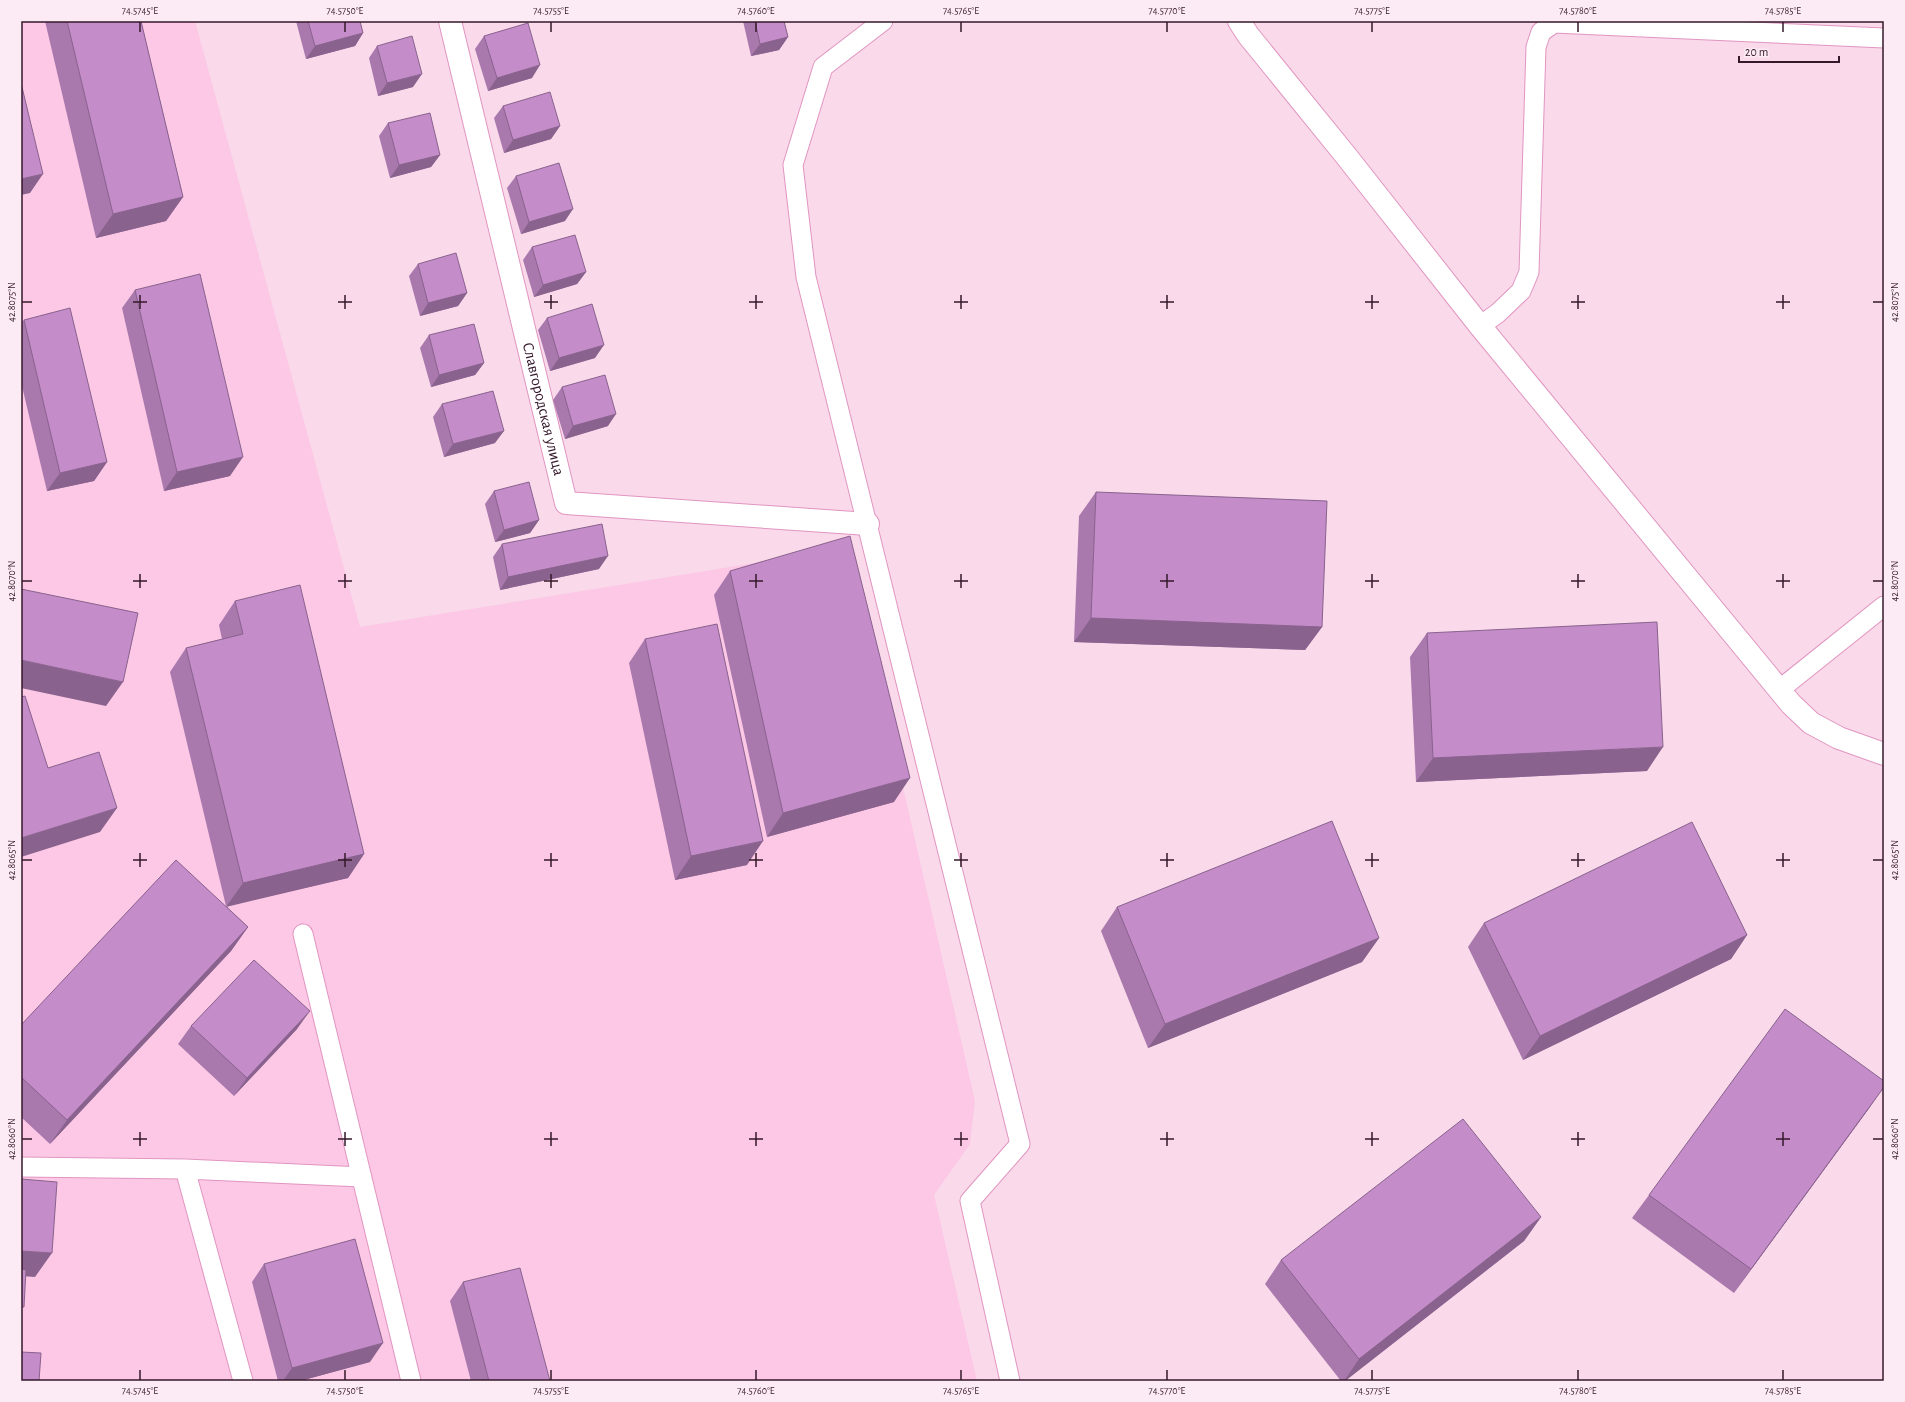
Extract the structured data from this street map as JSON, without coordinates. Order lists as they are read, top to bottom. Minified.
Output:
{"streets":{"street":["Славгородская улица"]},"scale_bar":"20 m","coordinates":["74.5745°E","74.5750°E","74.5755°E","74.5760°E","74.5765°E","74.5770°E","74.5775°E","74.5780°E","74.5785°E","42.8075°N","42.8070°N","42.8065°N","42.8060°N"]}
